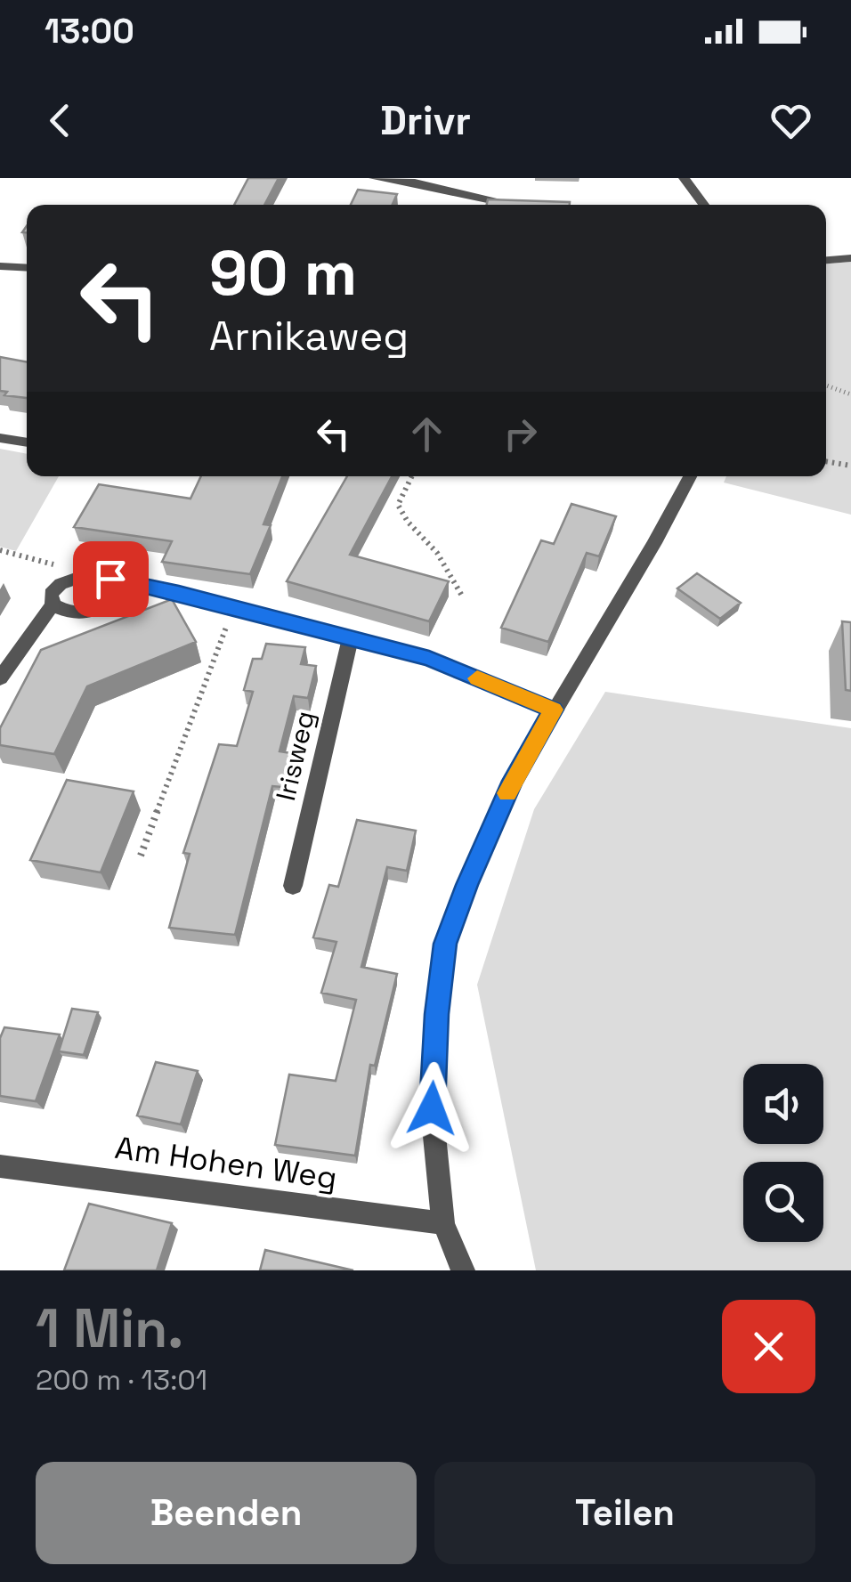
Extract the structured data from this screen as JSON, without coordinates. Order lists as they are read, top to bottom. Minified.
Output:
{"streets":{"street":["Irisweg","Am Hohen Weg"]},"page":{"status":"13:00","header":"Drivr","turn":["90 m","Arnikaweg"],"heading":["1 Min.","200 m · 13:01"],"buttons":["Beenden","Teilen"]}}
